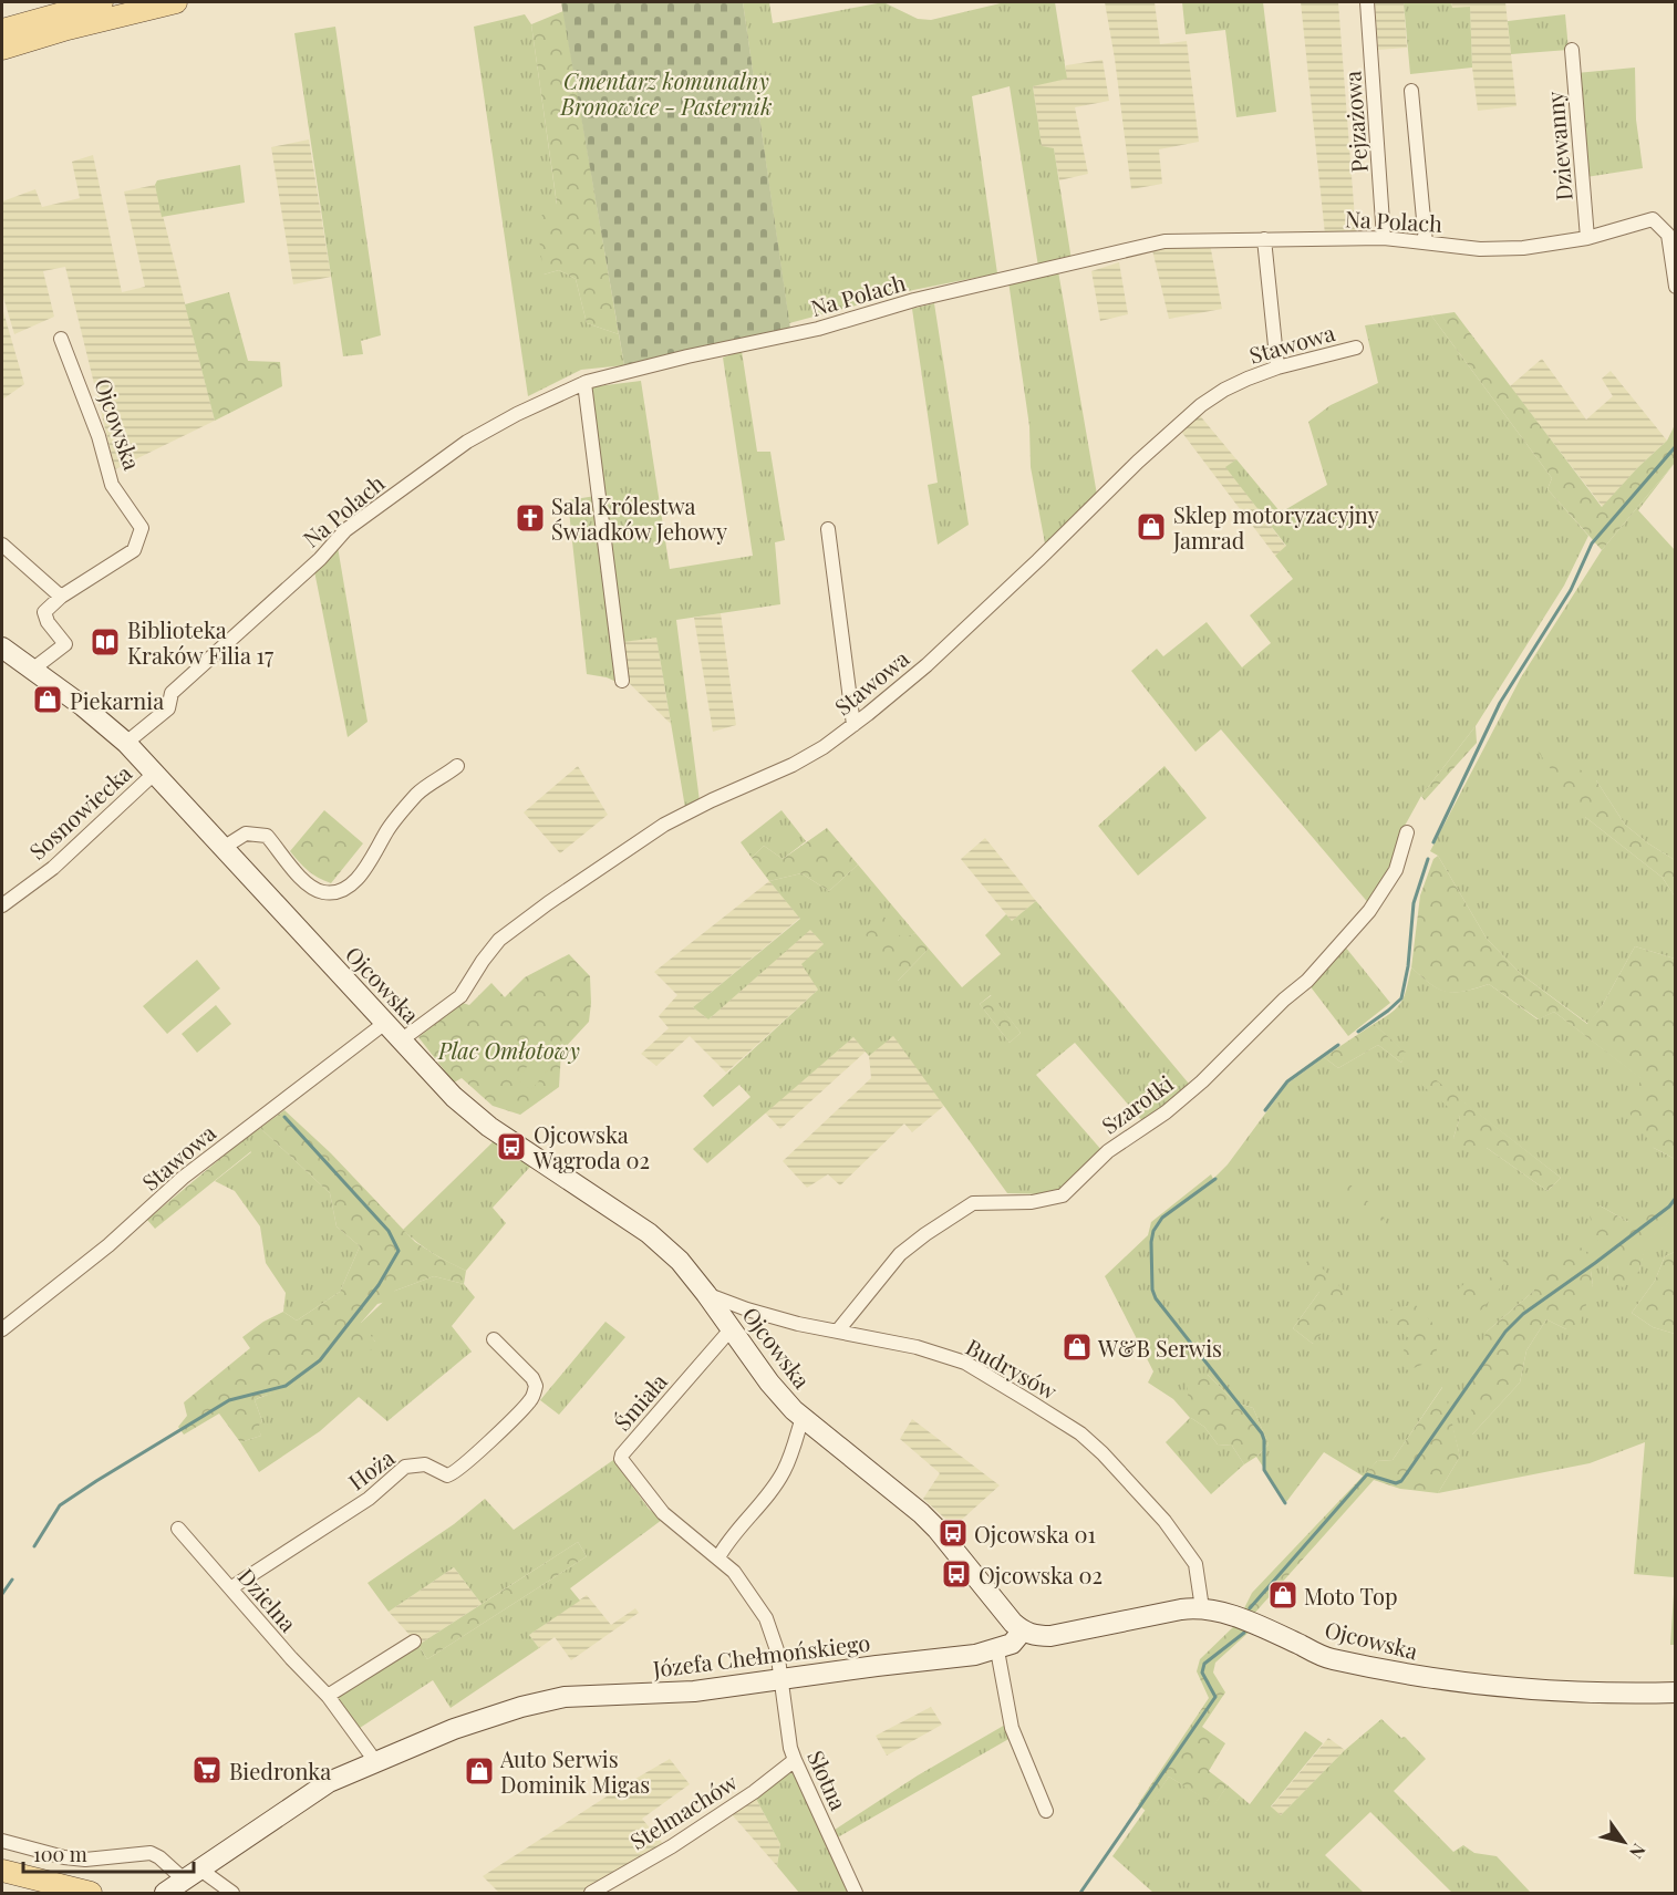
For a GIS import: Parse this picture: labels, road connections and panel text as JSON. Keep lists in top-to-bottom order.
{
  "streets": {
    "street": [
      "Pejzażowa",
      "Dziewanny",
      "Na Polach",
      "Stawowa",
      "Ojcowska",
      "Sosnowiecka",
      "Szarotki",
      "Budrysów",
      "Śmiała",
      "Hoża",
      "Dzielna",
      "Józefa Chełmońskiego",
      "Słotna",
      "Stelmachów"
    ]
  },
  "crossings": [
    ["Pejzażowa", "Na Polach"],
    ["Dziewanny", "Na Polach"],
    ["Na Polach", "Ojcowska"],
    ["Stawowa", "Ojcowska"],
    ["Ojcowska", "Sosnowiecka"],
    ["Ojcowska", "Budrysów"],
    ["Ojcowska", "Śmiała"],
    ["Ojcowska", "Józefa Chełmońskiego"],
    ["Szarotki", "Budrysów"],
    ["Śmiała", "Józefa Chełmońskiego"],
    ["Śmiała", "Słotna"],
    ["Hoża", "Dzielna"],
    ["Dzielna", "Józefa Chełmońskiego"],
    ["Józefa Chełmońskiego", "Słotna"],
    ["Słotna", "Stelmachów"]
  ],
  "parks": ["Cmentarz komunalny Bronowice - Pasternik", "Plac Omłotowy"],
  "places": {
    "church": ["Sala Królestwa Świadków Jehowy"],
    "shop": [
      "Sklep motoryzacyjny Jamrad",
      "Piekarnia",
      "W&B Serwis",
      "Moto Top",
      "Auto Serwis Dominik Migas"
    ],
    "library": ["Biblioteka Kraków Filia 17"],
    "bus stop": ["Ojcowska Wągroda 02", "Ojcowska 01", "Ojcowska 02"],
    "supermarket": ["Biedronka"]
  },
  "scale_bar": "100 m",
  "north": "bottom right"
}
